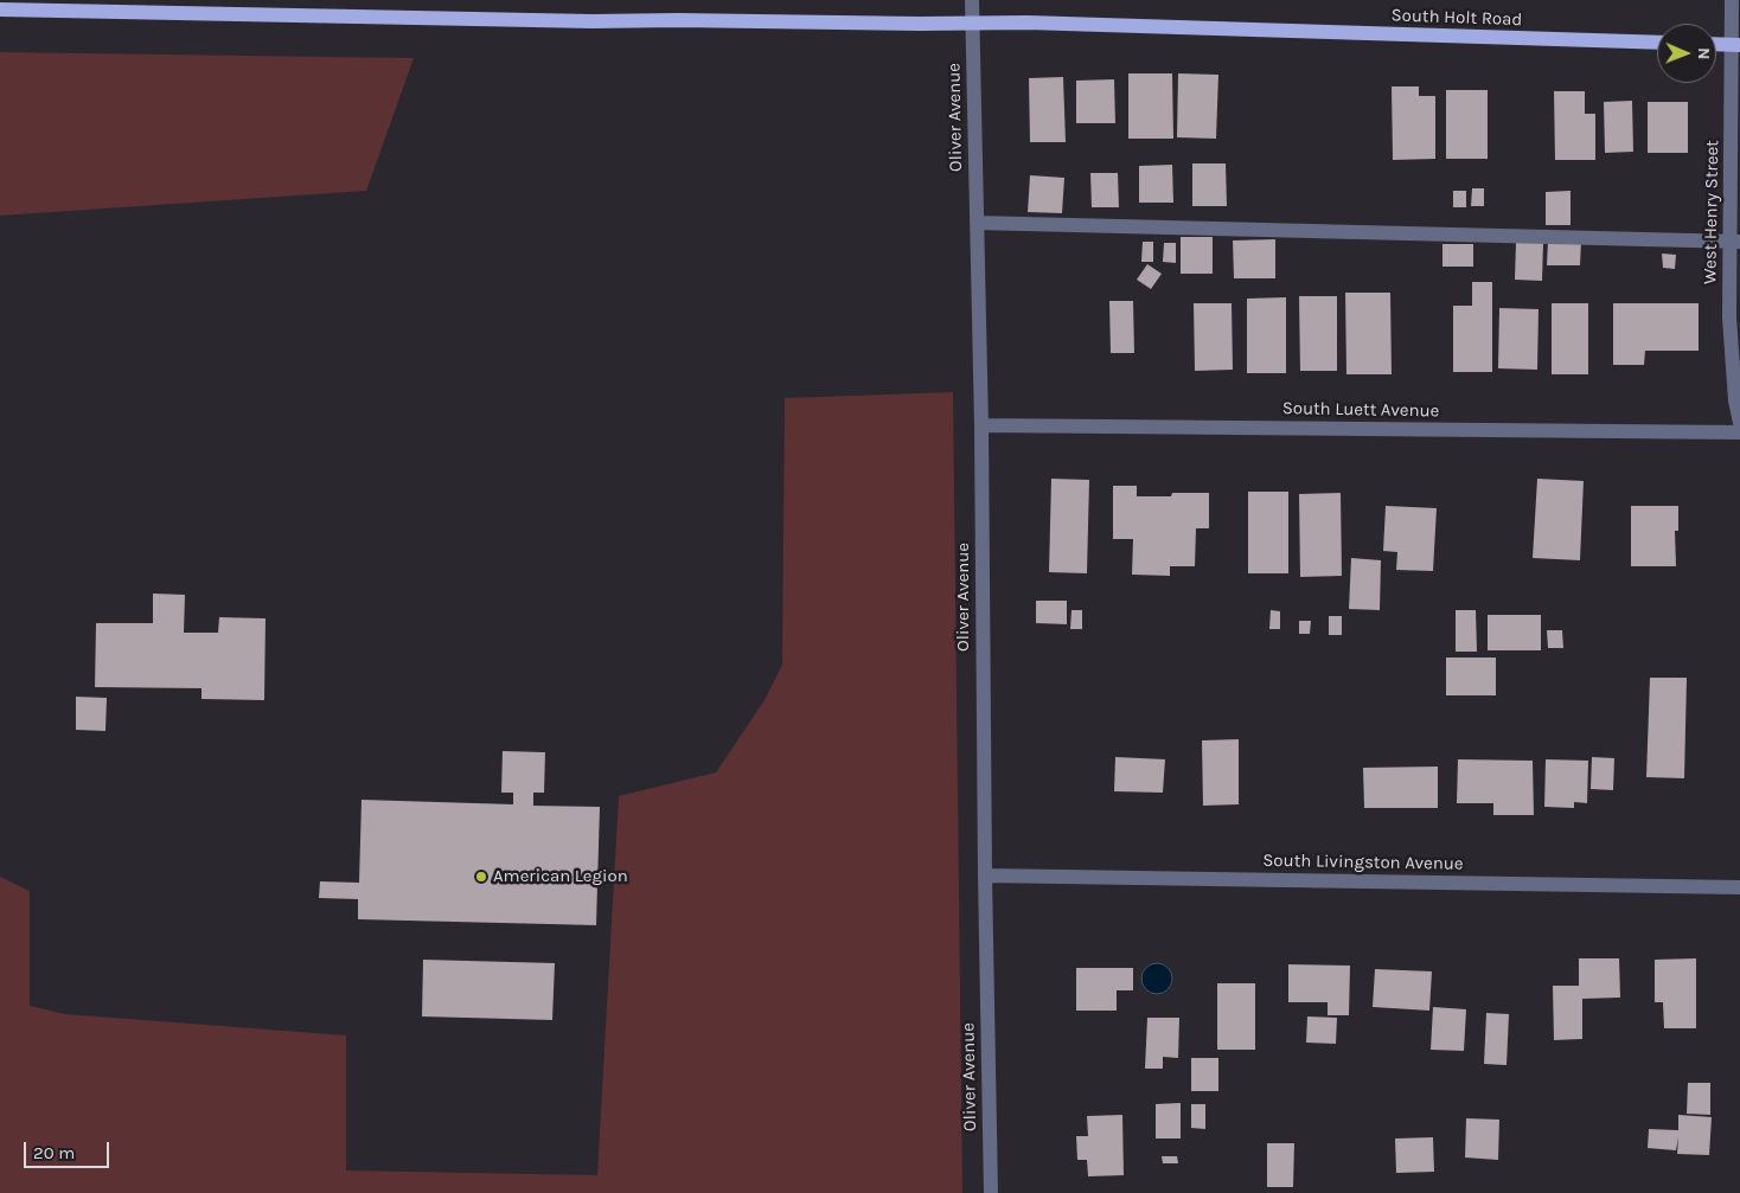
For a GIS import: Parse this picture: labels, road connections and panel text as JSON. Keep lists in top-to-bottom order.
{
  "streets": {
    "main road": ["South Holt Road"],
    "street": [
      "Oliver Avenue",
      "West Henry Street",
      "South Luett Avenue",
      "South Livingston Avenue"
    ]
  },
  "crossings": [
    ["South Holt Road", "Oliver Avenue"],
    ["Oliver Avenue", "South Luett Avenue"],
    ["Oliver Avenue", "South Livingston Avenue"]
  ],
  "places": ["American Legion"],
  "scale_bar": "20 m",
  "north": "right"
}
